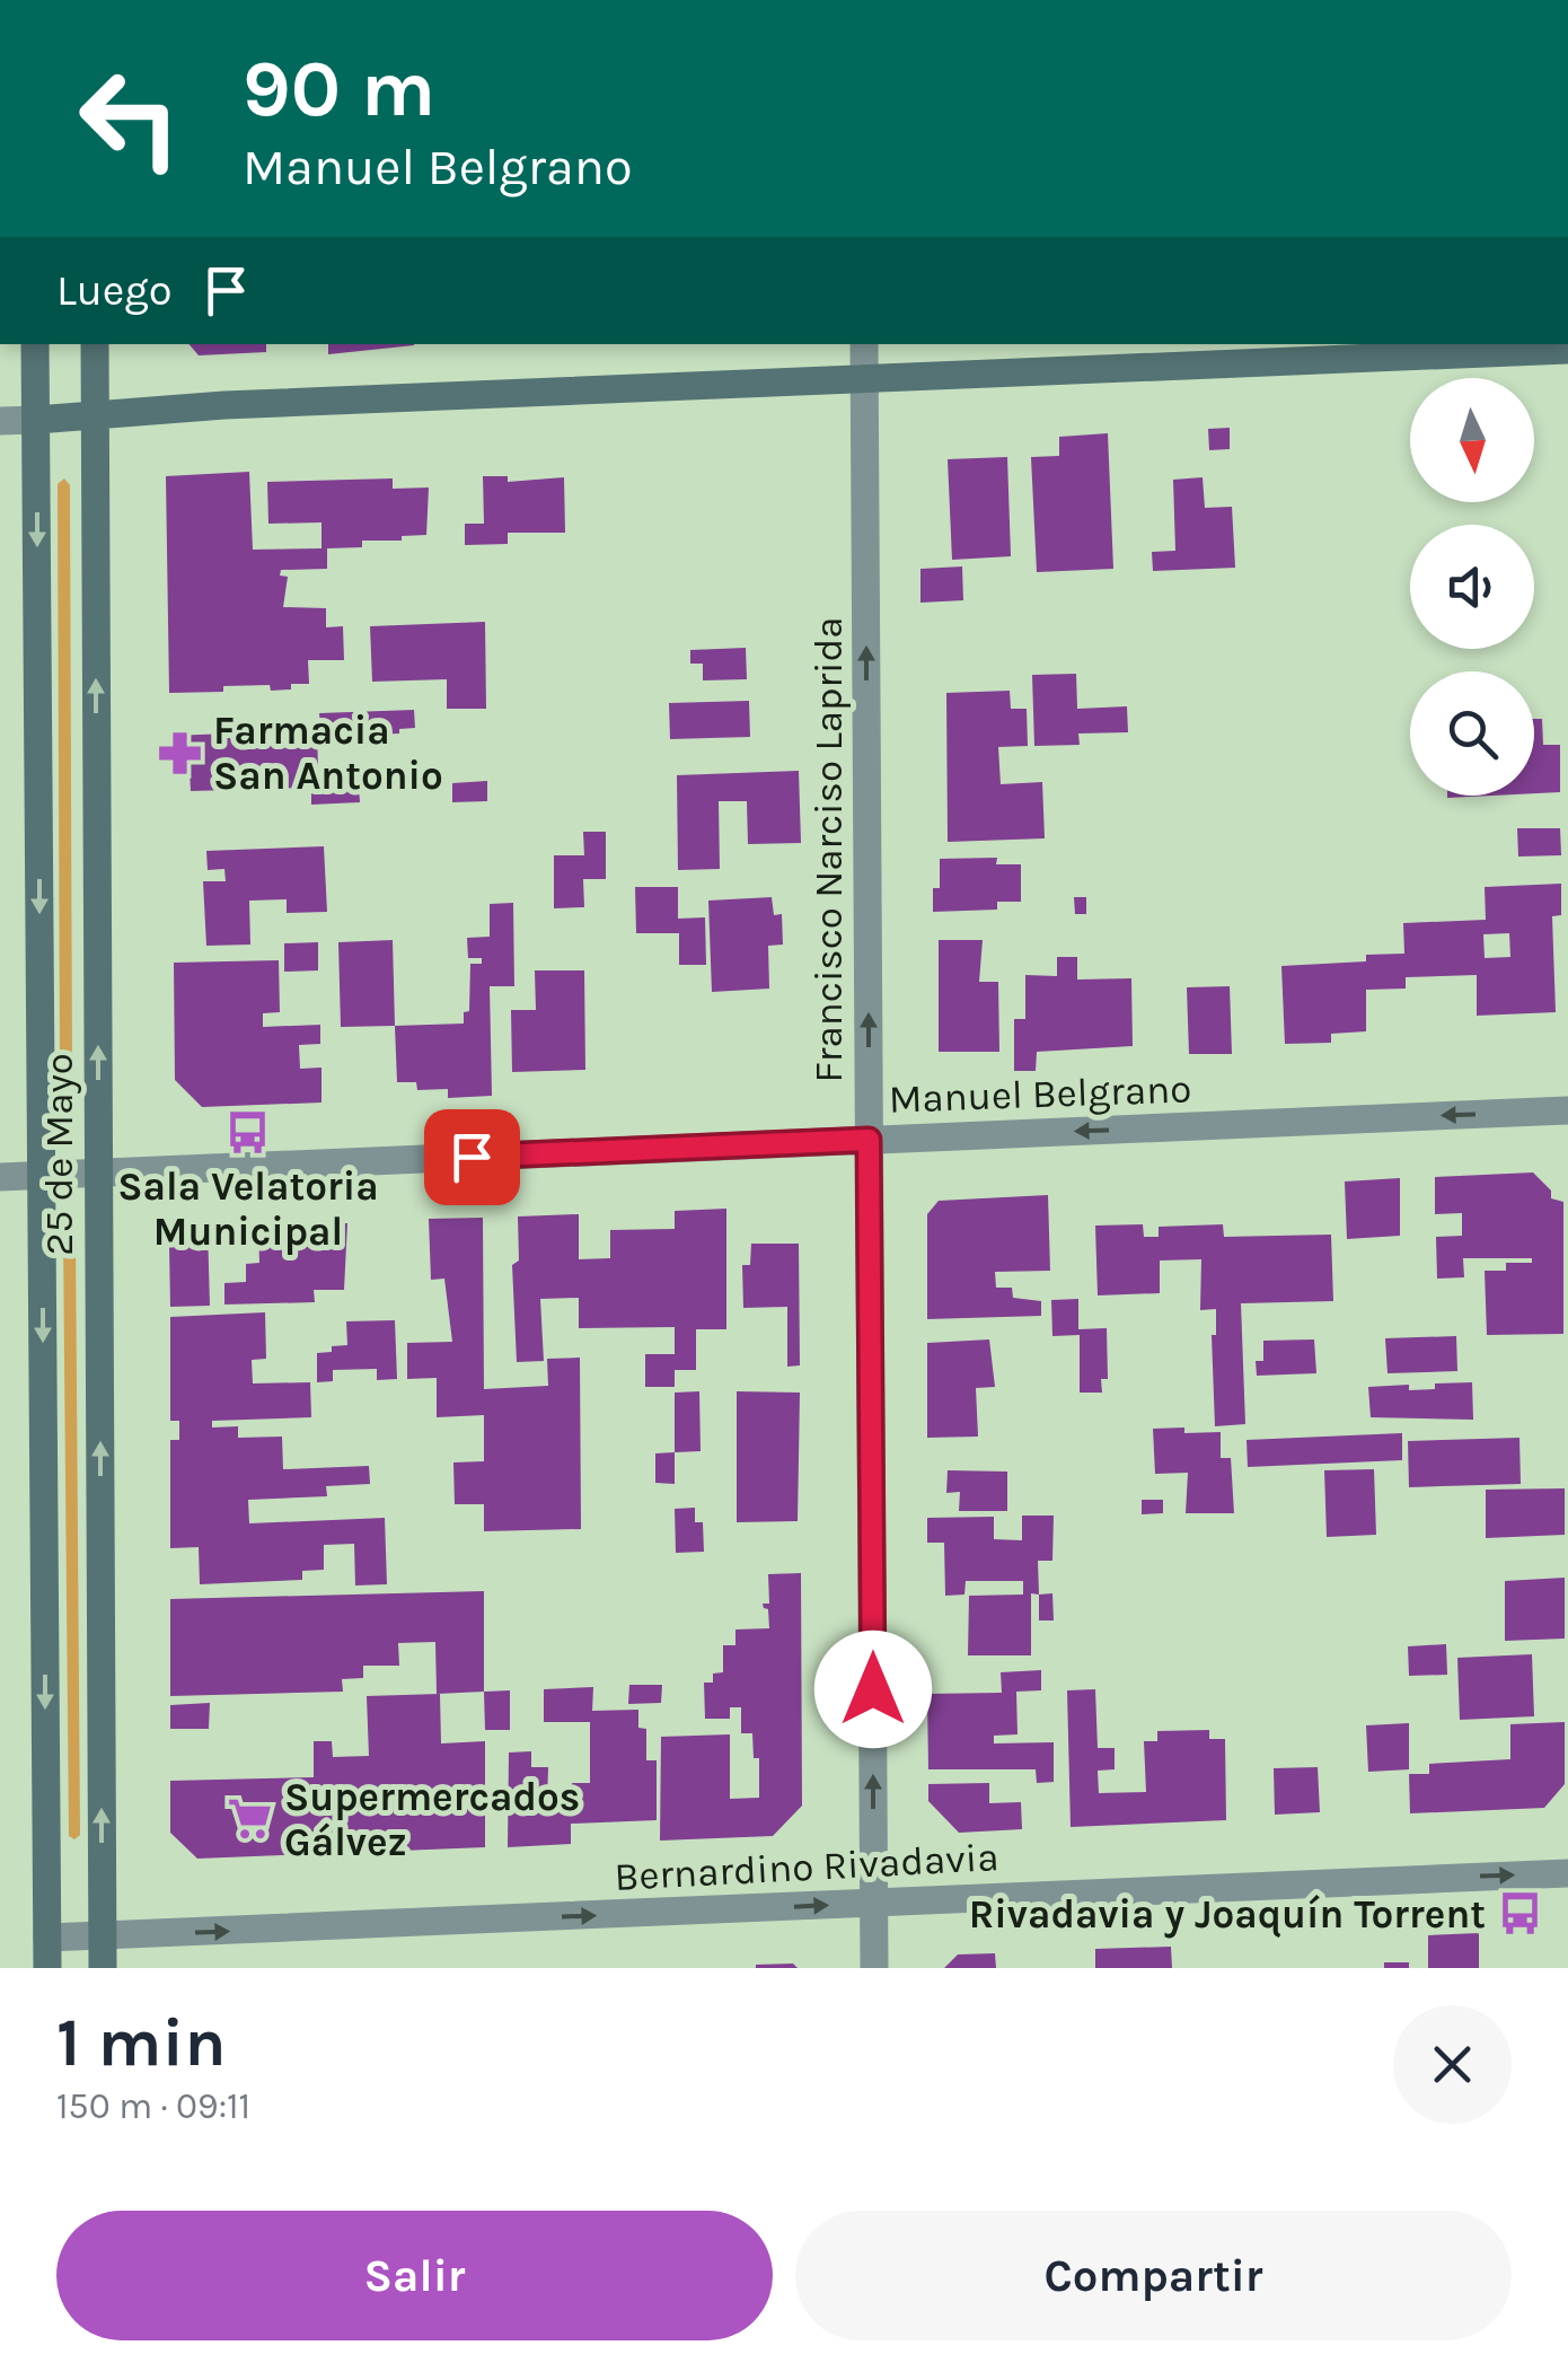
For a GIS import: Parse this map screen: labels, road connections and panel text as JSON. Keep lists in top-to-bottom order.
{
  "streets": {
    "main road": ["25 de Mayo"],
    "street": ["Francisco Narciso Laprida", "Manuel Belgrano", "Bernardino Rivadavia"]
  },
  "crossings": [
    ["Francisco Narciso Laprida", "Manuel Belgrano"],
    ["Francisco Narciso Laprida", "Bernardino Rivadavia"],
    ["Manuel Belgrano", "25 de Mayo"],
    ["25 de Mayo", "Bernardino Rivadavia"]
  ],
  "one_way": ["Francisco Narciso Laprida", "Manuel Belgrano", "Bernardino Rivadavia"],
  "places": {
    "pharmacy": ["Farmacia San Antonio"],
    "bus stop": ["Sala Velatoria Municipal", "Rivadavia y Joaquín Torrent"],
    "supermarket": ["Supermercados Gálvez"]
  },
  "north": "bottom",
  "page": {
    "turn": ["90 m", "Manuel Belgrano"],
    "then": "Luego",
    "heading": ["1 min", "150 m · 09:11"],
    "buttons": ["Salir", "Compartir"]
  }
}
